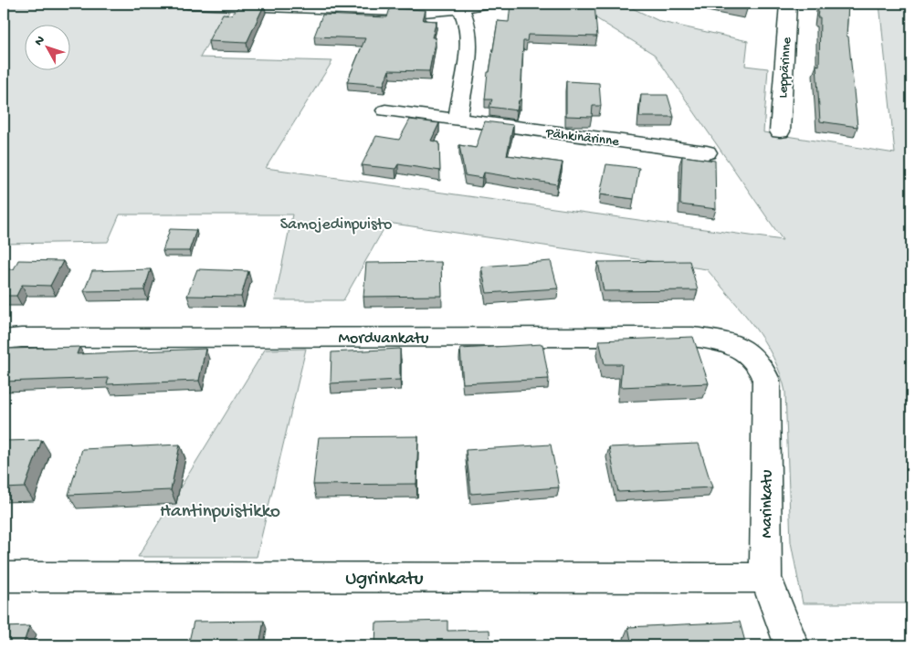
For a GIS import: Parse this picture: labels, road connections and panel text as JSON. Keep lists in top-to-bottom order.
{
  "streets": {
    "street": [
      "Leppärinne",
      "Pähkinärinne",
      "Mordvankatu",
      "Marinkatu",
      "Ugrinkatu"
    ]
  },
  "crossings": [
    ["Mordvankatu", "Marinkatu"],
    ["Marinkatu", "Ugrinkatu"]
  ],
  "parks": ["Samojedinpuisto", "Hantinpuistikko"],
  "north": "top left"
}
